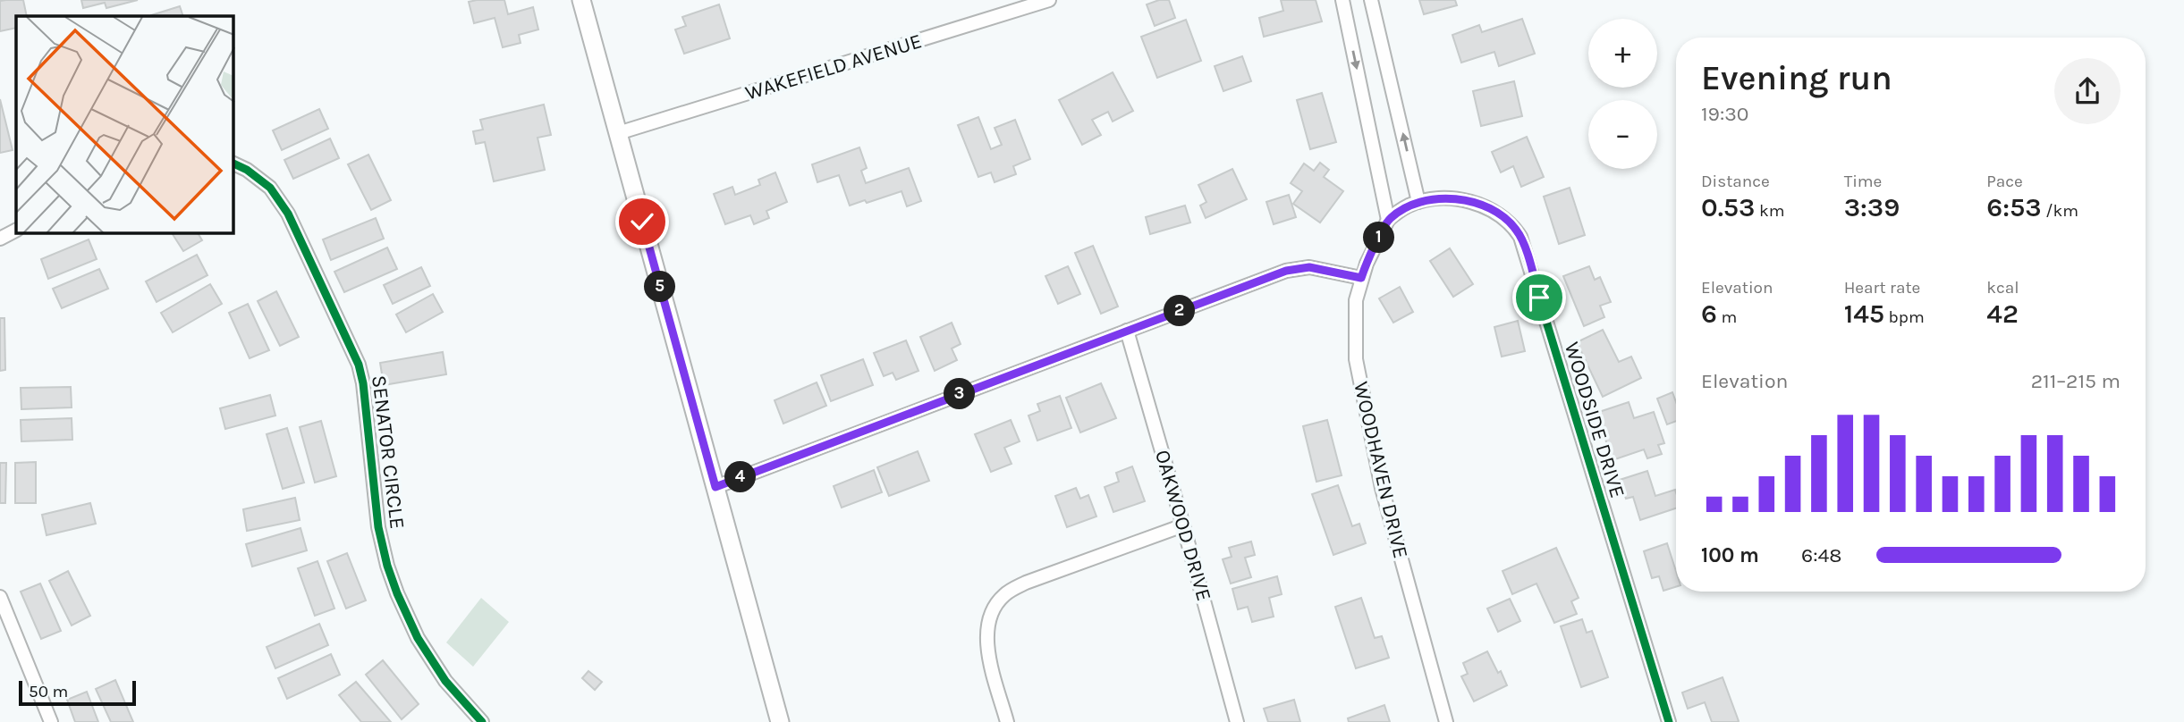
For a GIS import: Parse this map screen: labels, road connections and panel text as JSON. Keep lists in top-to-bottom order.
{
  "streets": {
    "street": [
      "WAKEFIELD AVENUE",
      "WOODSIDE DRIVE",
      "SENATOR CIRCLE",
      "WOODHAVEN DRIVE",
      "OAKWOOD DRIVE"
    ]
  },
  "crossings": [
    ["WOODSIDE DRIVE", "WOODHAVEN DRIVE"]
  ],
  "scale_bar": "50 m",
  "page": {
    "map_buttons": ["+", "−"],
    "heading": ["Evening run", "19:30"],
    "stats": [
      ["Distance", "0.53 km"],
      ["Time", "3:39"],
      ["Pace", "6:53 /km"],
      ["Elevation", "6 m"],
      ["Heart rate", "145 bpm"],
      ["kcal", "42"]
    ],
    "pins": [
      "1",
      "5",
      "2",
      "3",
      "4"
    ],
    "chart": ["Elevation", "211–215 m"],
    "list": [
      {
        "name": "100 m",
        "note": "6:48"
      }
    ],
    "scale": "50 m"
  }
}
